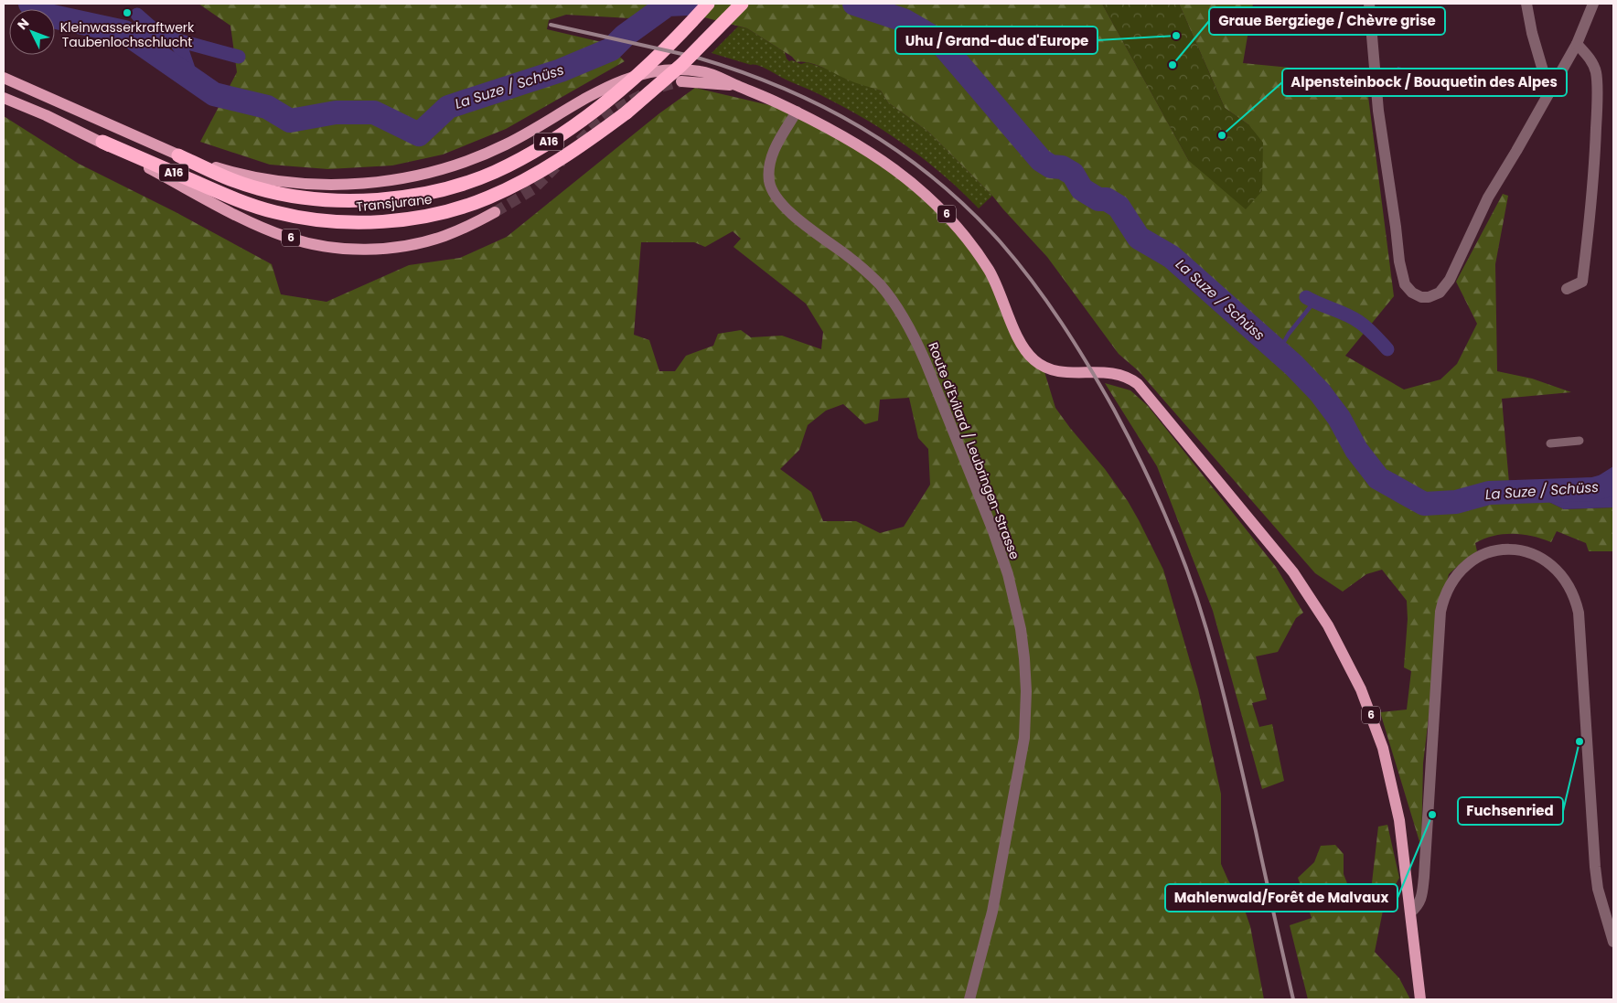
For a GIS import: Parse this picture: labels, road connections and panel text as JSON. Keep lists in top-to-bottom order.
{
  "streets": {
    "highway": ["A16", "Transjurane"],
    "main road": ["6"],
    "street": ["Route d'Evilard / Leubringen-Strasse"]
  },
  "crossings": [
    ["Transjurane", "6"],
    ["6", "Route d'Evilard / Leubringen-Strasse"]
  ],
  "water": ["La Suze / Schüss"],
  "places": [
    "Kleinwasserkraftwerk Taubenlochschlucht",
    "Uhu / Grand-duc d'Europe",
    "Graue Bergziege / Chèvre grise",
    "Alpensteinbock / Bouquetin des Alpes",
    "Fuchsenried",
    "Mahlenwald/Forêt de Malvaux"
  ],
  "north": "top left"
}
